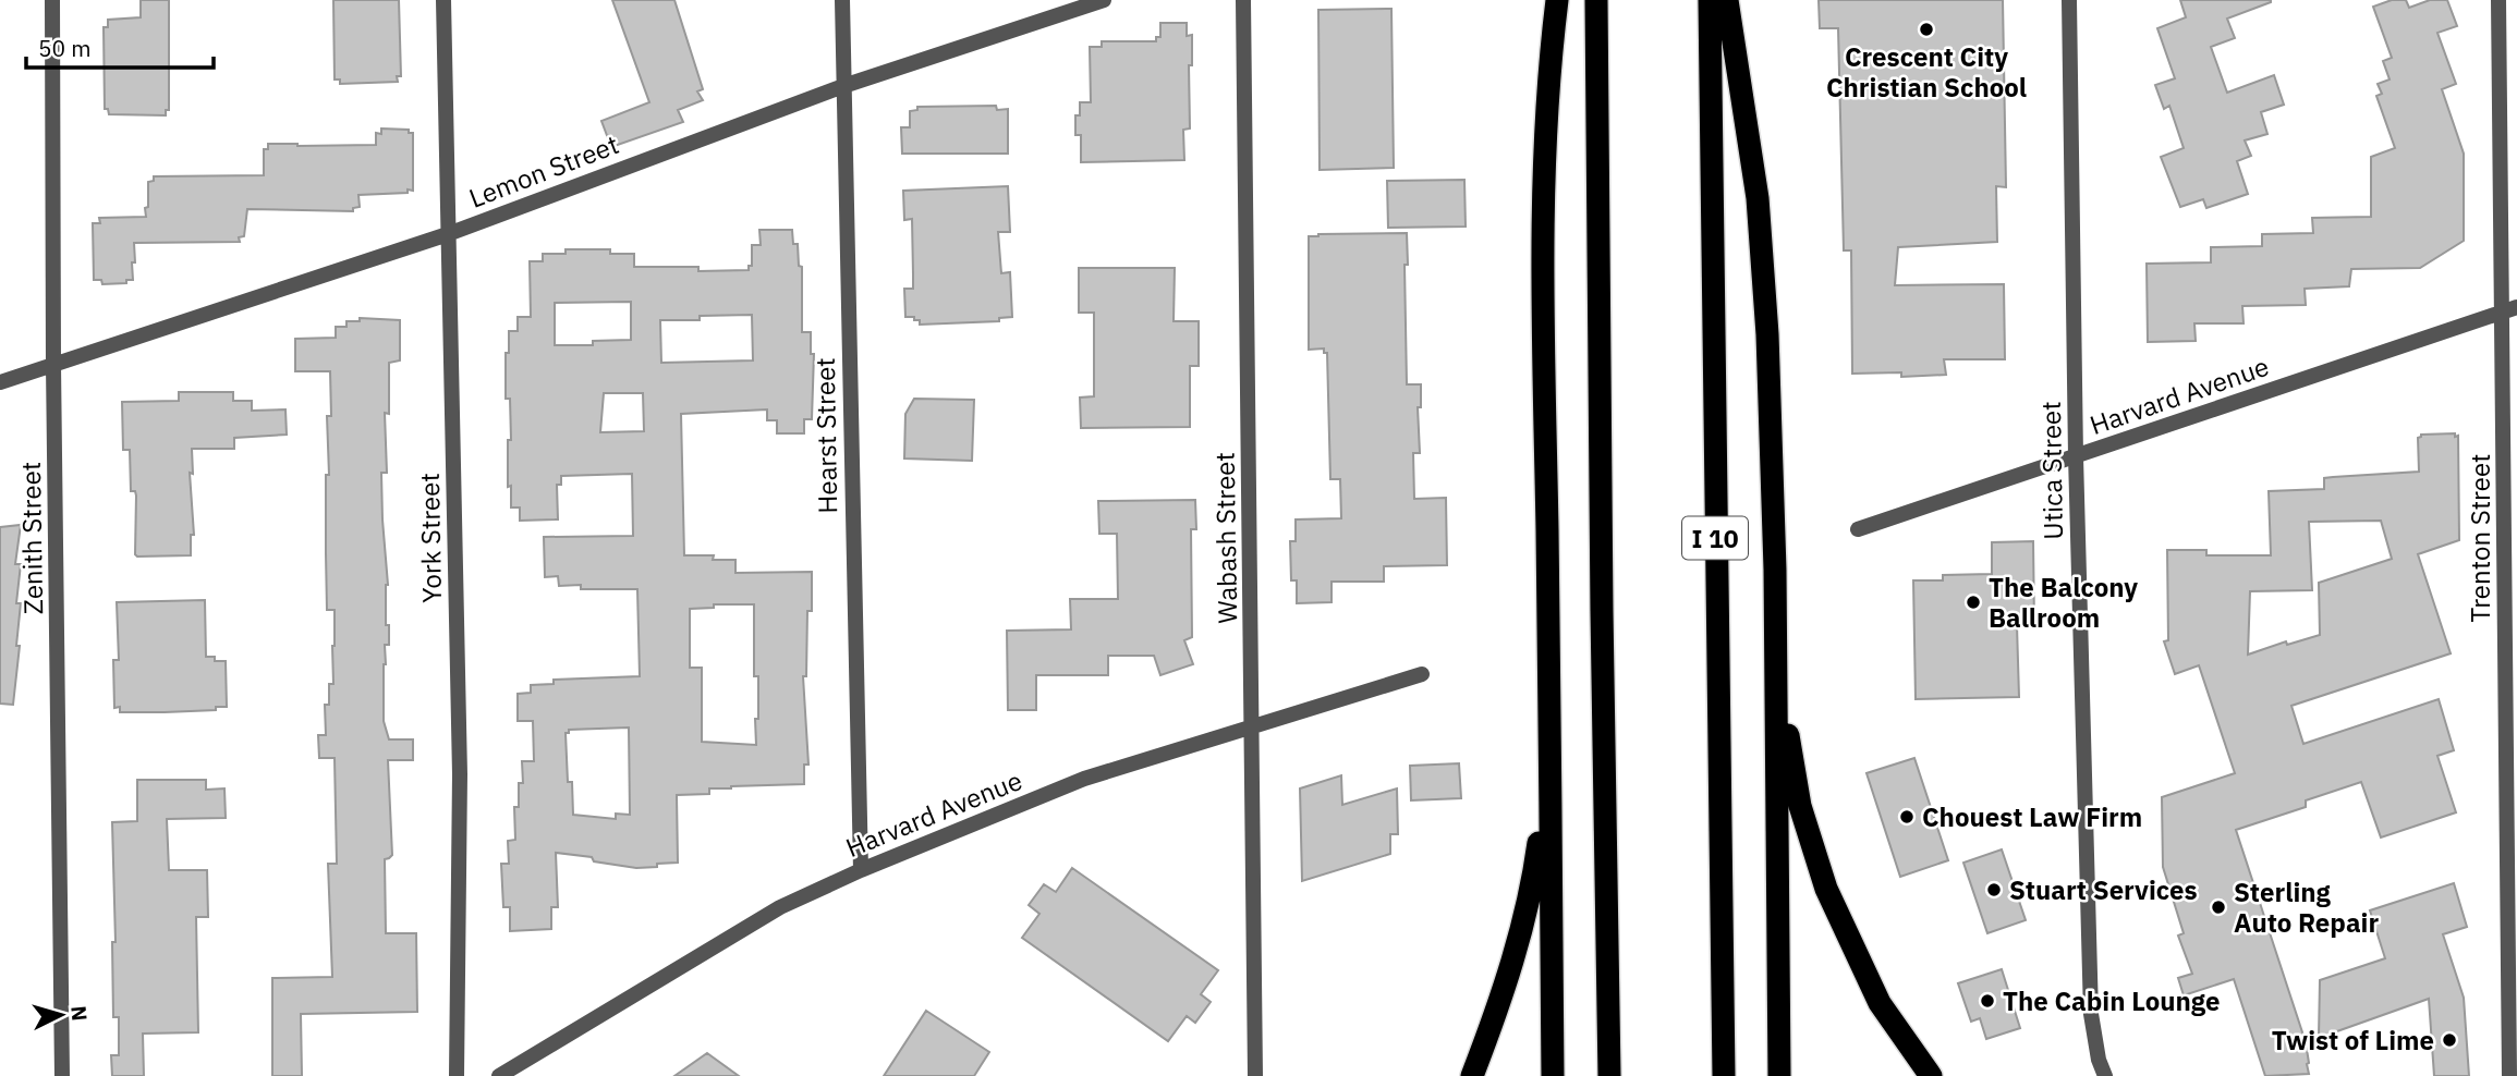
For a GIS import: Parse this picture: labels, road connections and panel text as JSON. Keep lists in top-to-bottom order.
{
  "streets": {
    "highway": ["I 10"],
    "street": [
      "Lemon Street",
      "Harvard Avenue",
      "Hearst Street",
      "Utica Street",
      "Zenith Street",
      "York Street",
      "Wabash Street",
      "Trenton Street"
    ]
  },
  "crossings": [
    ["Lemon Street", "Hearst Street"],
    ["Lemon Street", "Zenith Street"],
    ["Lemon Street", "York Street"],
    ["Harvard Avenue", "Hearst Street"],
    ["Harvard Avenue", "Utica Street"],
    ["Harvard Avenue", "Wabash Street"],
    ["Harvard Avenue", "Trenton Street"]
  ],
  "places": [
    "Crescent City Christian School",
    "The Balcony Ballroom",
    "Chouest Law Firm",
    "Stuart Services",
    "Sterling Auto Repair",
    "The Cabin Lounge",
    "Twist of Lime"
  ],
  "scale_bar": "50 m",
  "north": "right"
}
